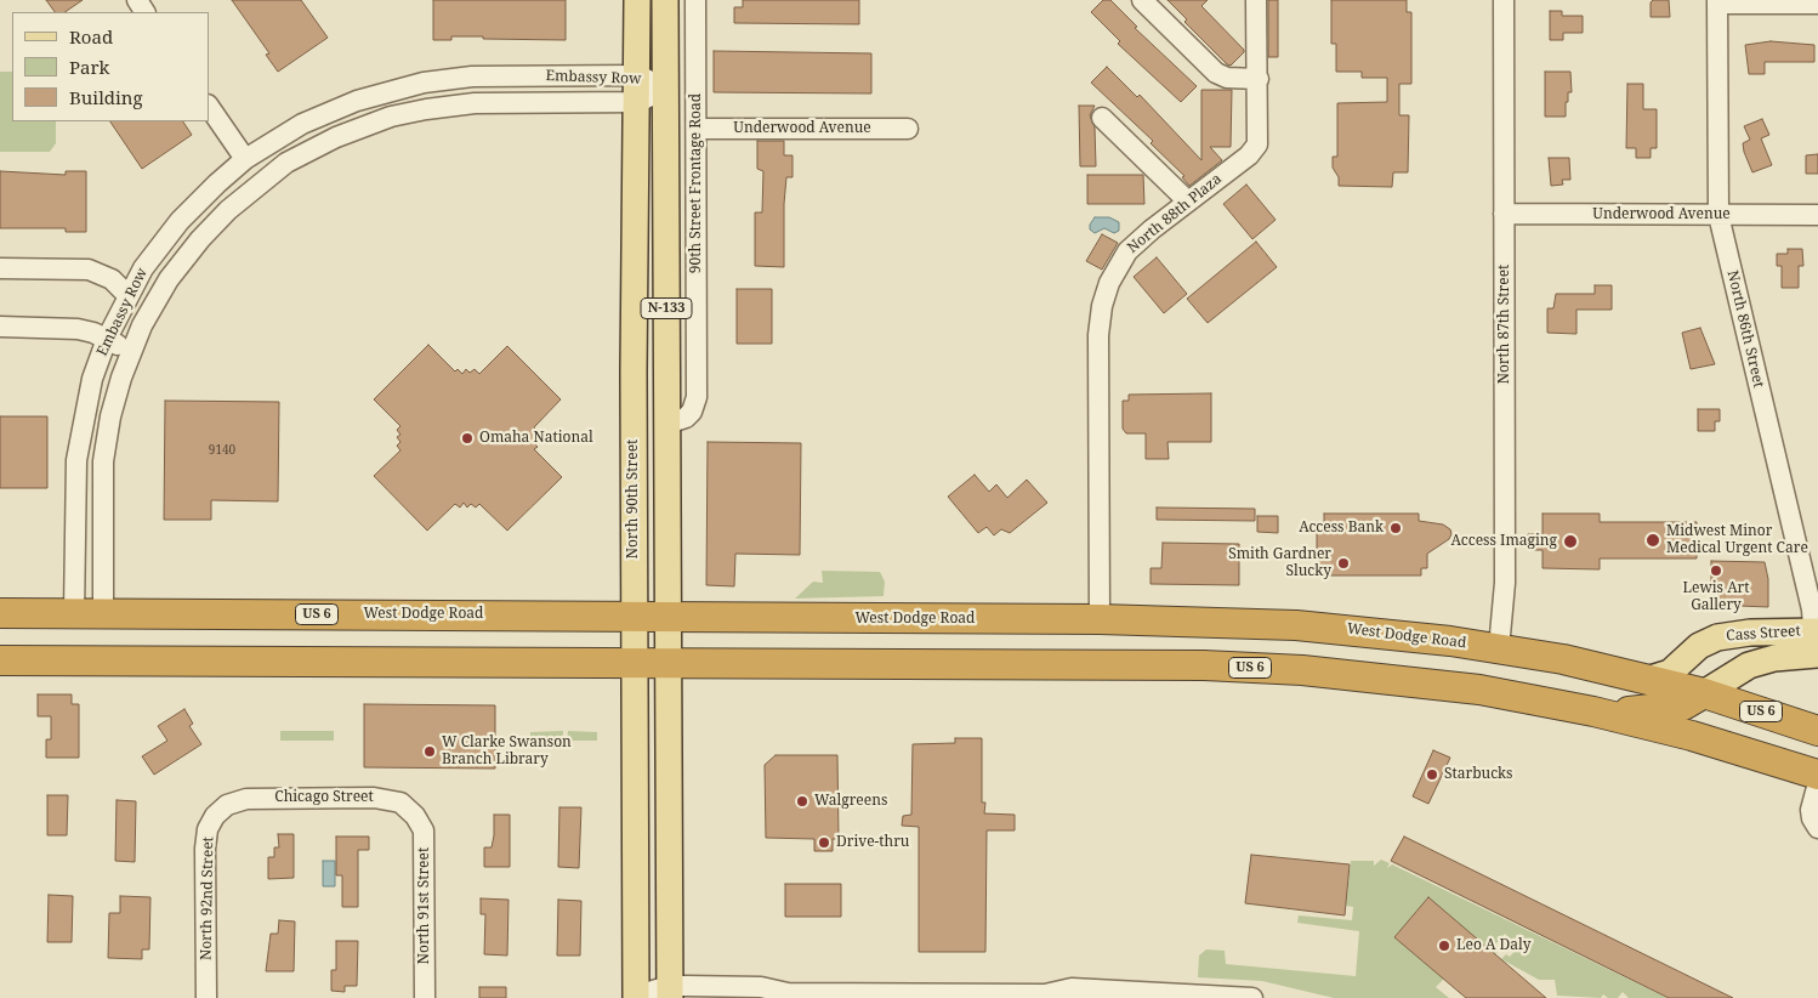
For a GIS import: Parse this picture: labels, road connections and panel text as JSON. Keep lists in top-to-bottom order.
{
  "streets": {
    "highway": ["US 6", "West Dodge Road"],
    "main road": ["N-133", "North 90th Street", "Cass Street"],
    "street": [
      "Embassy Row",
      "Underwood Avenue",
      "90th Street Frontage Road",
      "North 88th Plaza",
      "North 87th Street",
      "North 86th Street",
      "Chicago Street",
      "North 92nd Street",
      "North 91st Street"
    ]
  },
  "crossings": [
    ["Embassy Row", "N-133"],
    ["Embassy Row", "North 90th Street"],
    ["Embassy Row", "West Dodge Road"],
    ["Underwood Avenue", "90th Street Frontage Road"],
    ["Underwood Avenue", "North 87th Street"],
    ["Underwood Avenue", "North 86th Street"],
    ["90th Street Frontage Road", "N-133"],
    ["North 88th Plaza", "West Dodge Road"],
    ["N-133", "US 6"],
    ["N-133", "West Dodge Road"],
    ["North 87th Street", "West Dodge Road"],
    ["North 86th Street", "Cass Street"],
    ["North 90th Street", "US 6"],
    ["North 90th Street", "West Dodge Road"],
    ["West Dodge Road", "Cass Street"],
    ["Chicago Street", "North 92nd Street"],
    ["Chicago Street", "North 91st Street"]
  ],
  "places": [
    "Omaha National",
    "Access Bank",
    "Midwest Minor Medical Urgent Care",
    "Access Imaging",
    "Smith Gardner Slucky",
    "Lewis Art Gallery",
    "W Clarke Swanson Branch Library",
    "Starbucks",
    "Walgreens",
    "Drive-thru",
    "Leo A Daly"
  ],
  "house_numbers": ["9140"],
  "legend": ["Road", "Park", "Building"]
}
